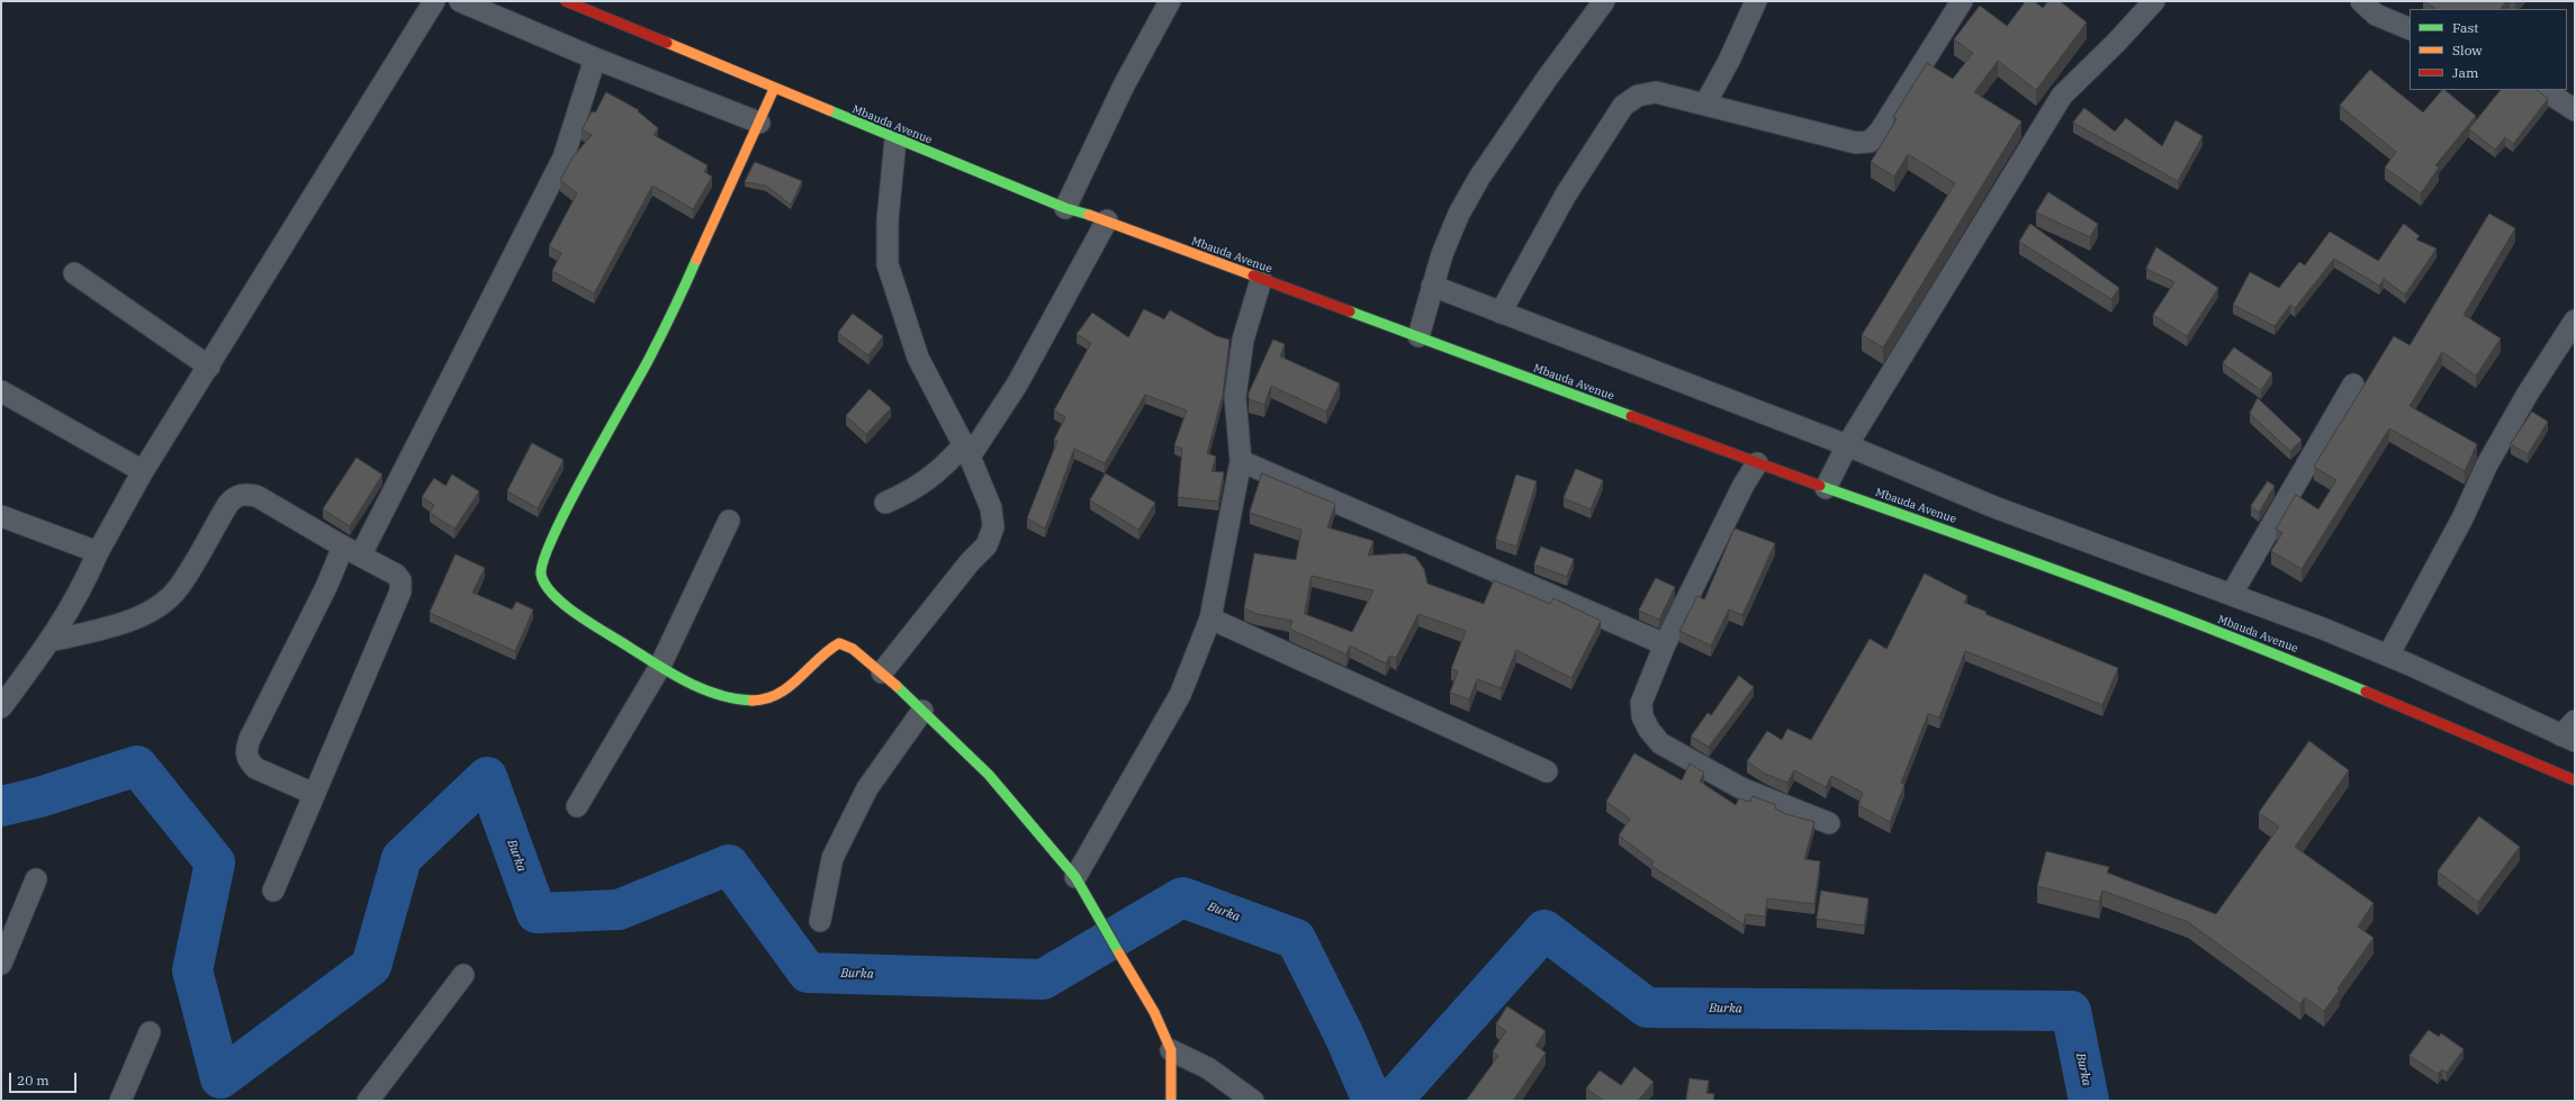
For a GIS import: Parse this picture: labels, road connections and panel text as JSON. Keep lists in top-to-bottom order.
{
  "streets": {
    "street": ["Mbauda Avenue"]
  },
  "water": ["Burka"],
  "legend": ["Fast", "Slow", "Jam"],
  "scale_bar": "20 m"
}
